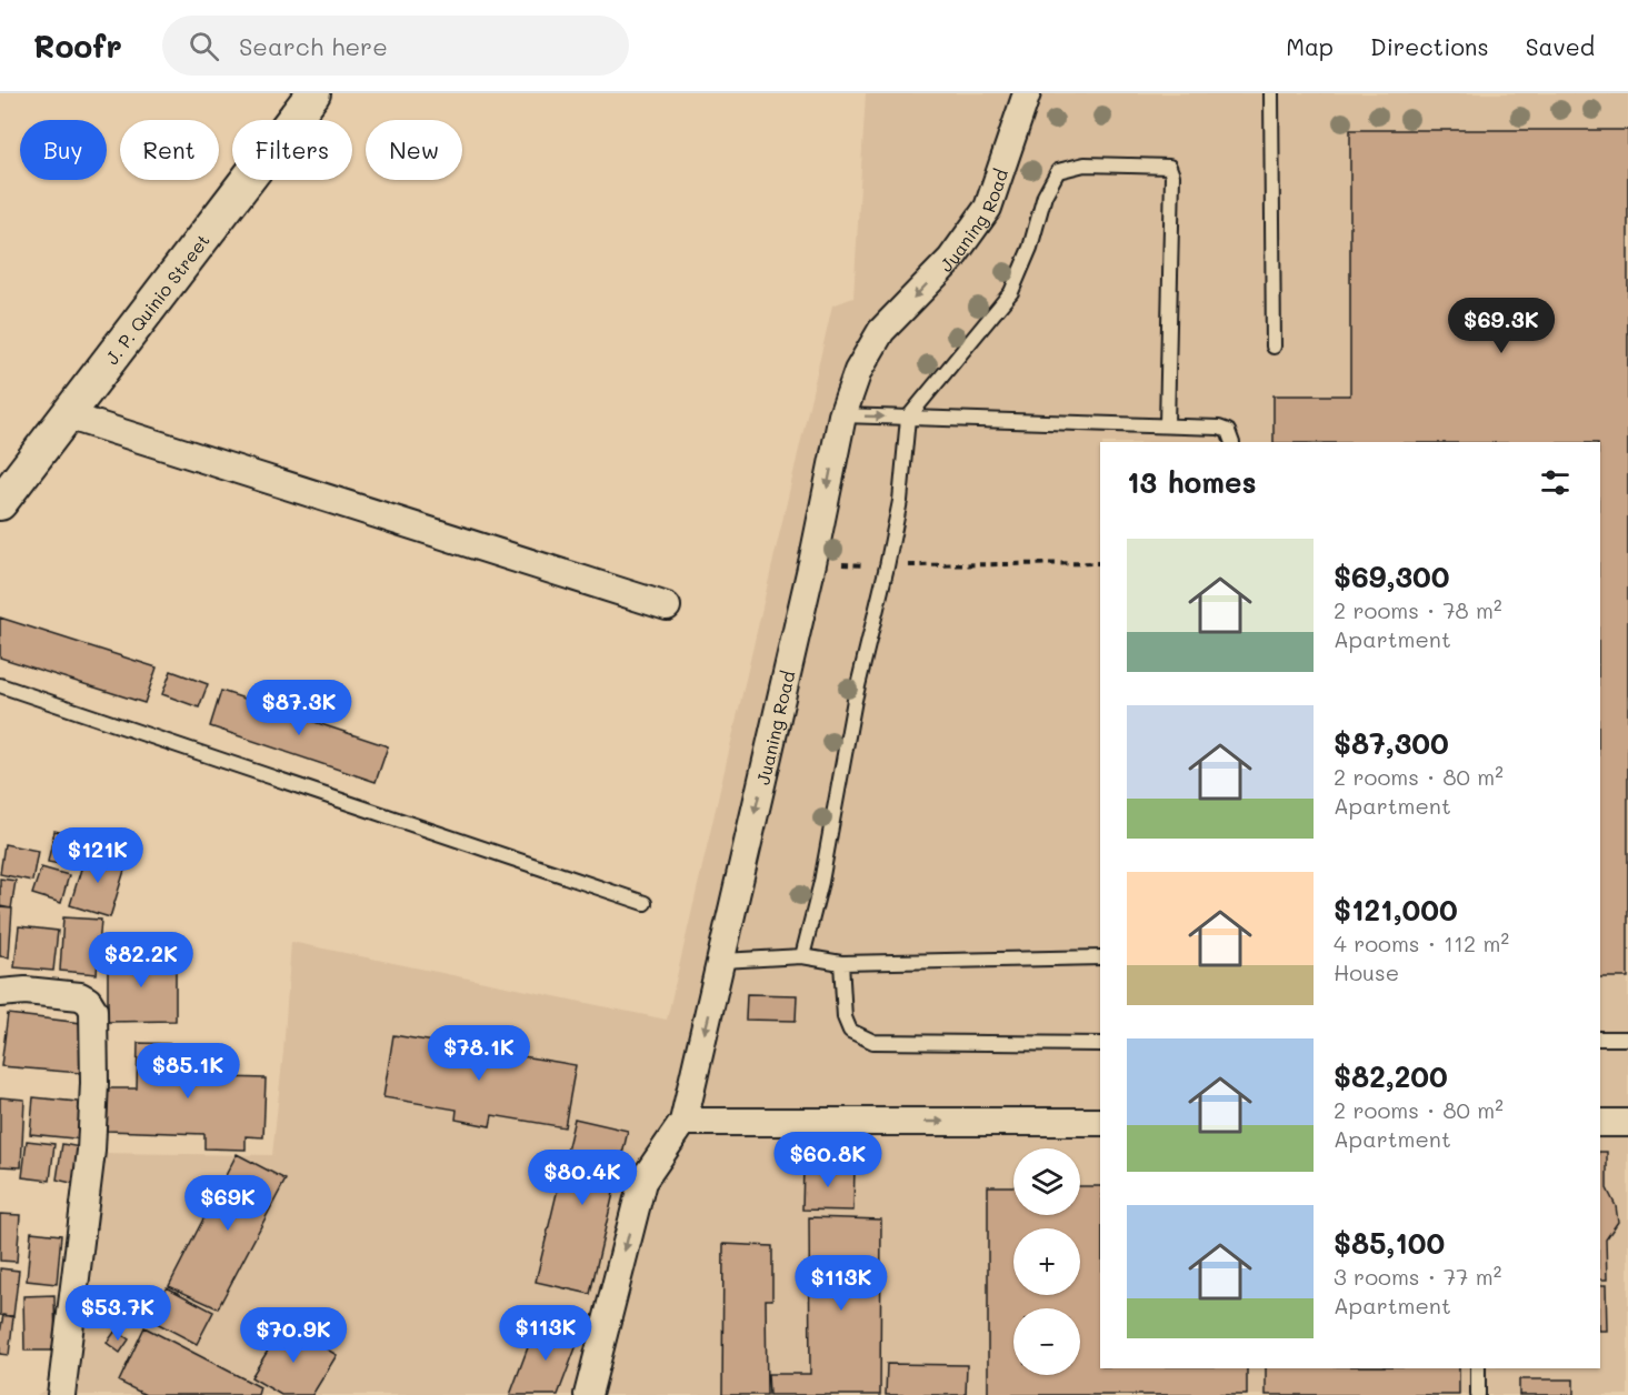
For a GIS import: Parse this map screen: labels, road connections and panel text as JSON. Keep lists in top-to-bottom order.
{
  "streets": {
    "street": ["Juaning Road", "J. P. Quinio Street"]
  },
  "one_way": ["Juaning Road"],
  "page": {
    "header": "Roofr",
    "search": "Search here",
    "nav": ["Map", "Directions", "Saved"],
    "chip": [
      "Buy",
      "Rent",
      "Filters",
      "New"
    ],
    "price": [
      "$69.3K",
      "$87.3K",
      "$121K",
      "$82.2K",
      "$78.1K",
      "$85.1K",
      "$60.8K",
      "$80.4K",
      "$69K",
      "$113K",
      "$53.7K",
      "$113K",
      "$70.9K"
    ],
    "heading": "13 homes",
    "list": [
      {
        "name": "$69,300",
        "note": "2 rooms · 78 m² · Apartment"
      },
      {
        "name": "$87,300",
        "note": "2 rooms · 80 m² · Apartment"
      },
      {
        "name": "$121,000",
        "note": "4 rooms · 112 m² · House"
      },
      {
        "name": "$82,200",
        "note": "2 rooms · 80 m² · Apartment"
      },
      {
        "name": "$85,100",
        "note": "3 rooms · 77 m² · Apartment"
      }
    ],
    "map_buttons": ["+", "−"]
  }
}
